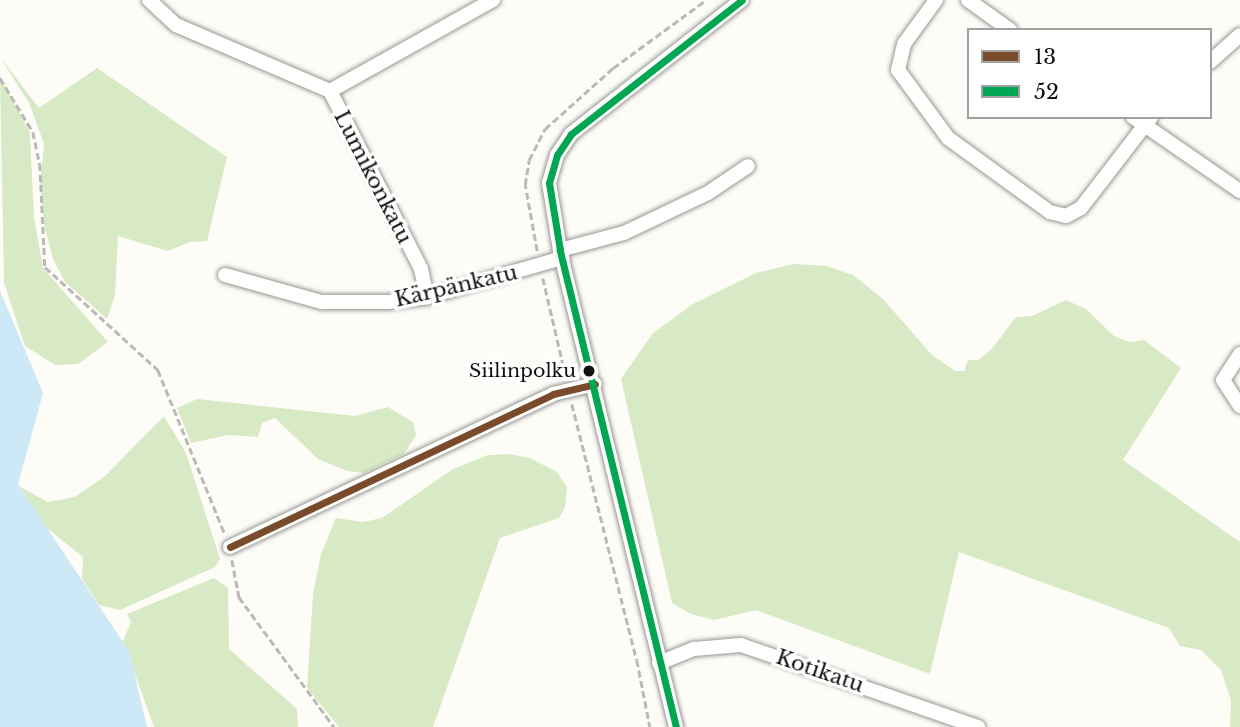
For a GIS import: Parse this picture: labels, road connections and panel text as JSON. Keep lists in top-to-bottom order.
{
  "streets": {
    "street": ["Lumikonkatu", "Kärpänkatu", "Kotikatu"]
  },
  "crossings": [
    ["Lumikonkatu", "Kärpänkatu"]
  ],
  "places": ["Siilinpolku"],
  "lines": ["transit line 52", "transit line 13"],
  "legend": ["13", "52"]
}
